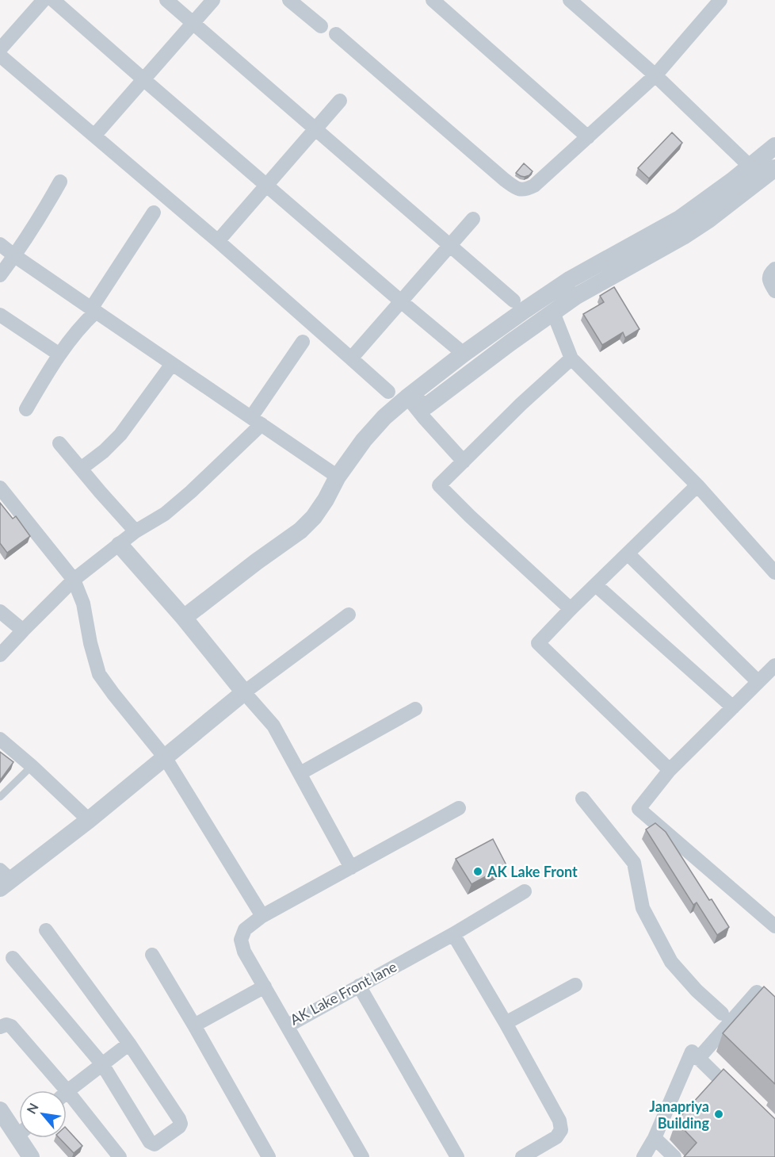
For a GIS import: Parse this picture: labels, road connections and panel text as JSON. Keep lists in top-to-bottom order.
{
  "streets": {
    "street": ["AK Lake Front lane"]
  },
  "places": ["AK Lake Front", "Janapriya Building"],
  "north": "top left"
}
